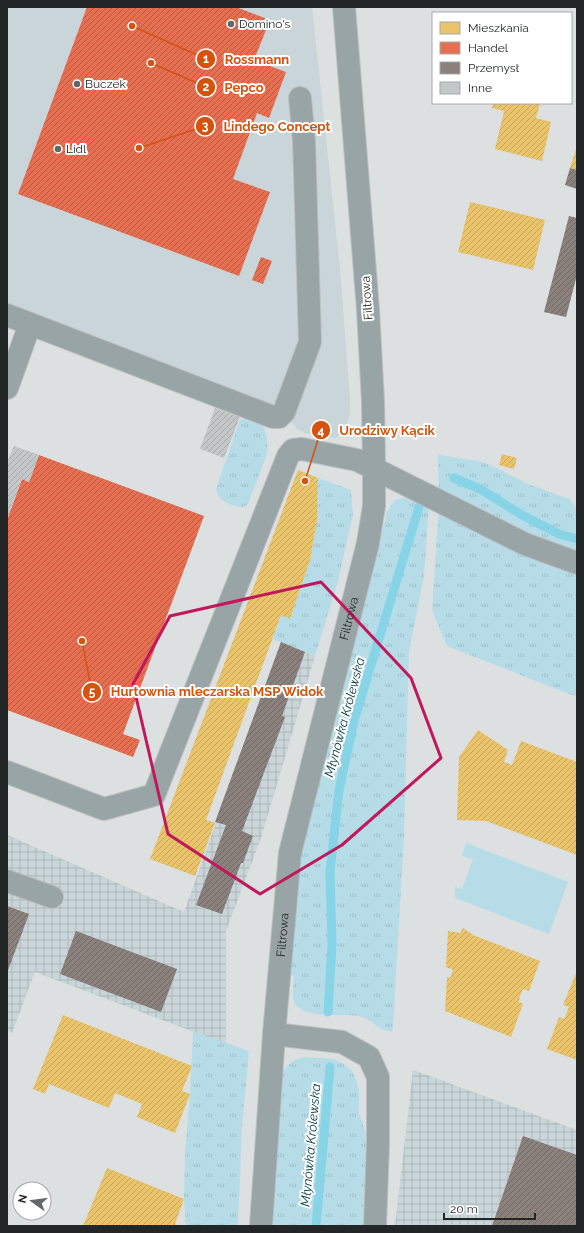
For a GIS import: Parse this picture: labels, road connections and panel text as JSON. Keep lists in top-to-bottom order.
{
  "streets": {
    "street": ["Filtrowa"]
  },
  "water": ["Młynówka Królewska"],
  "places": [
    "Domino's",
    "Rossmann",
    "Pepco",
    "Buczek",
    "Lindego Concept",
    "Lidl",
    "Urodziwy Kącik",
    "Hurtownia mleczarska MSP Widok"
  ],
  "legend": [
    "Mieszkania",
    "Handel",
    "Przemysł",
    "Inne"
  ],
  "scale_bar": "20 m",
  "north": "left"
}
